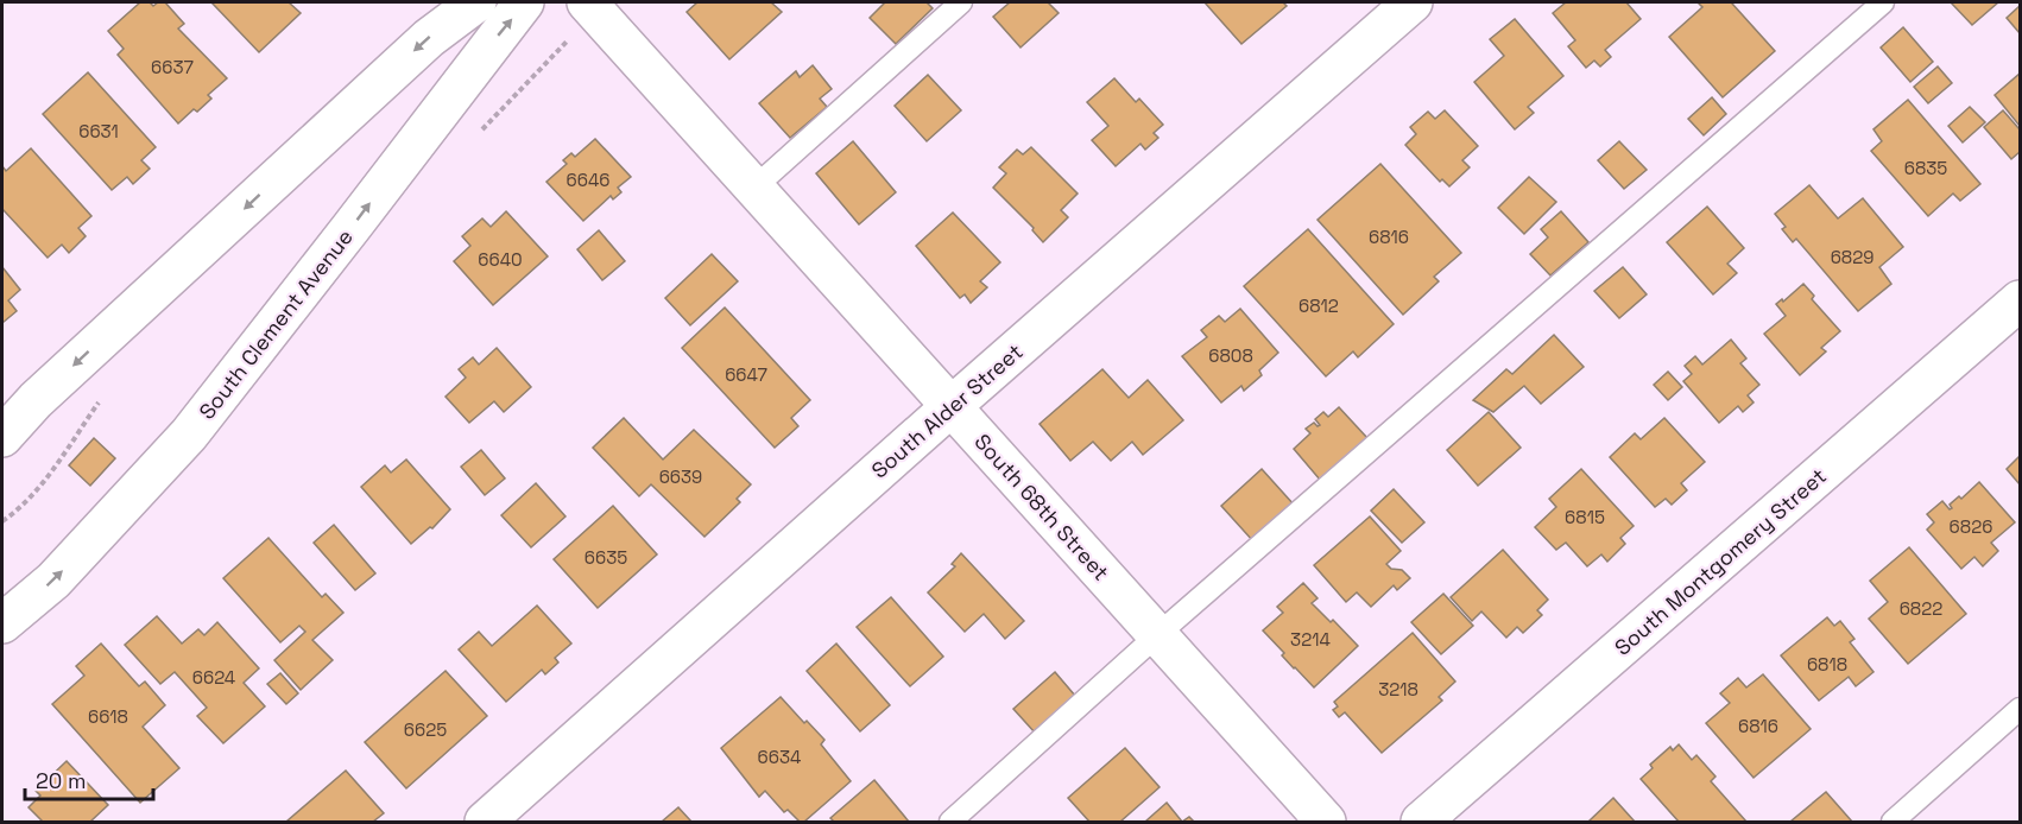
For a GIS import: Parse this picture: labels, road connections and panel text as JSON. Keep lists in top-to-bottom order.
{
  "streets": {
    "street": [
      "South Clement Avenue",
      "South Alder Street",
      "South 68th Street",
      "South Montgomery Street"
    ]
  },
  "crossings": [
    ["South Alder Street", "South 68th Street"]
  ],
  "house_numbers": [
    "6637",
    "6631",
    "6835",
    "6646",
    "6816",
    "6829",
    "6640",
    "6812",
    "6808",
    "6647",
    "6639",
    "6815",
    "6826",
    "6635",
    "6822",
    "3214",
    "6818",
    "6624",
    "3218",
    "6618",
    "6816",
    "6625",
    "6634"
  ],
  "scale_bar": "20 m"
}
